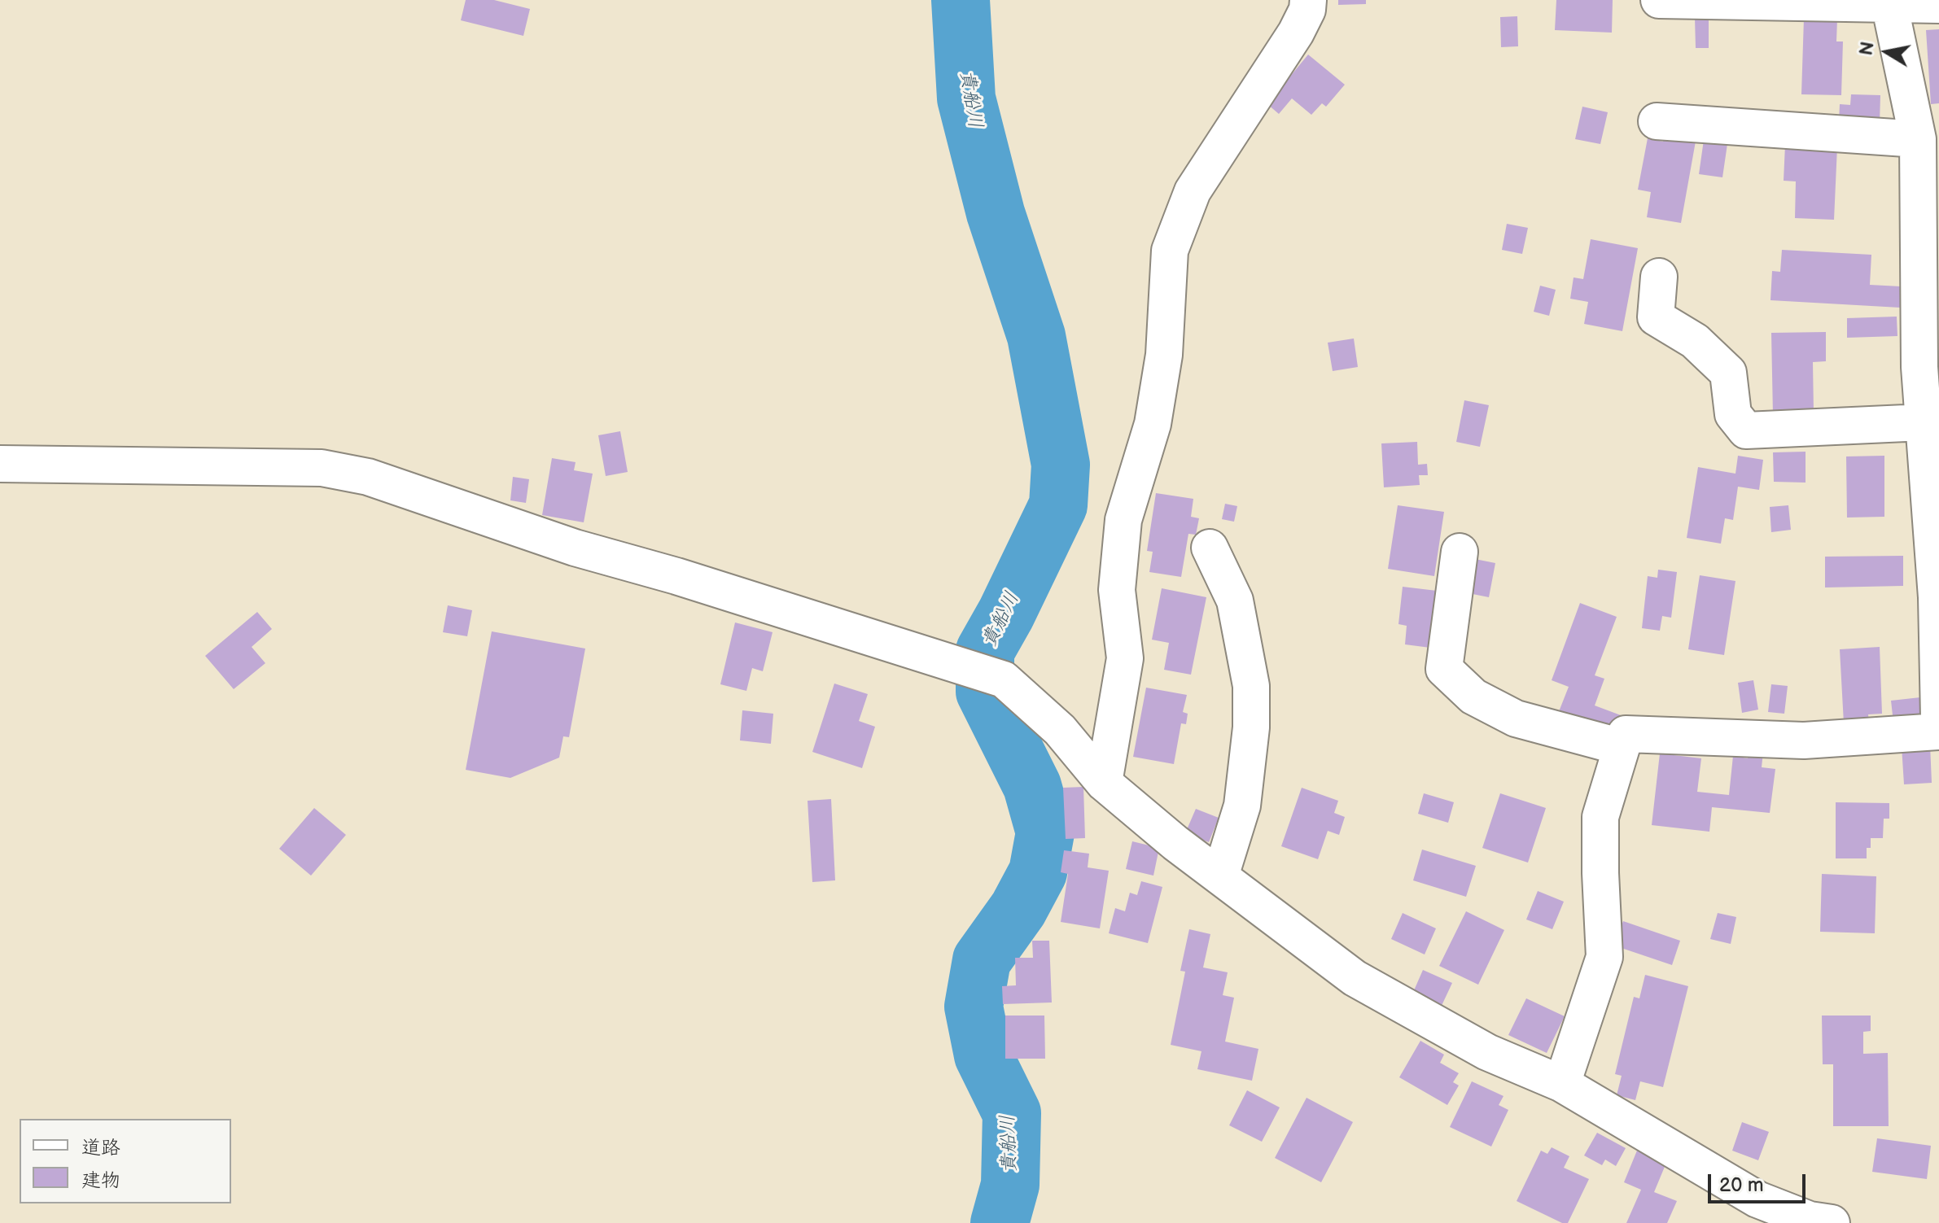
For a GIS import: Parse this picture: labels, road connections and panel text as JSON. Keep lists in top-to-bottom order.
{
  "water": ["貴船川"],
  "legend": ["道路", "建物"],
  "scale_bar": "20 m",
  "north": "left"
}
